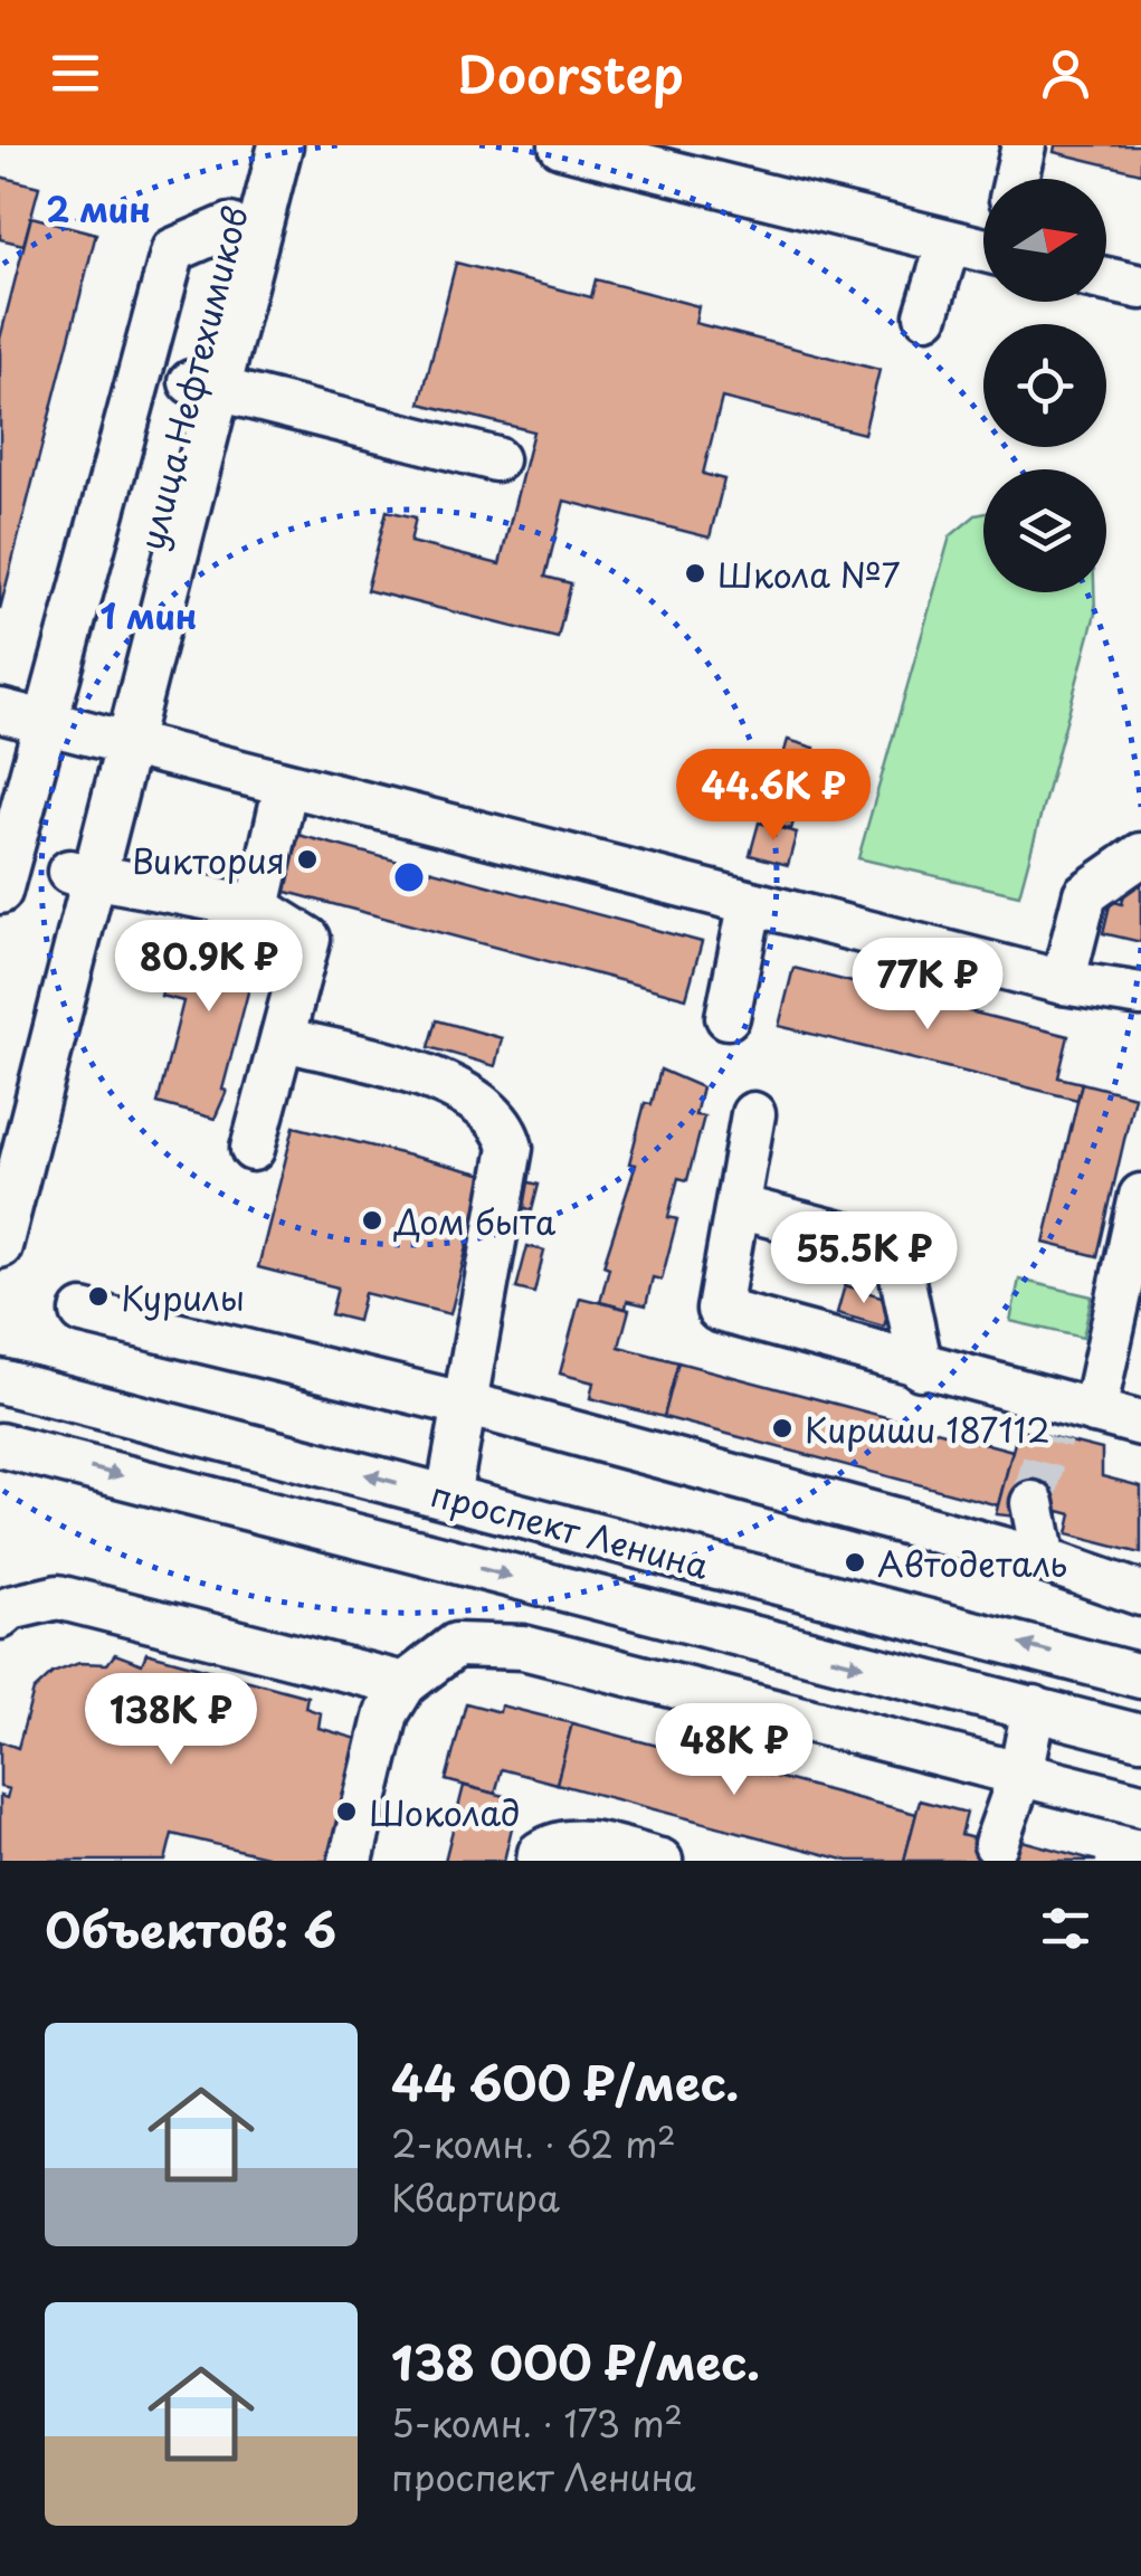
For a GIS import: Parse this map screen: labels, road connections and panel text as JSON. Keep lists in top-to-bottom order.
{
  "streets": {
    "street": ["улица Нефтехимиков", "проспект Ленина"]
  },
  "places": [
    "Школа №7",
    "Виктория",
    "Дом быта",
    "Курилы",
    "Кириши 187112",
    "Автодеталь",
    "Шоколад"
  ],
  "north": "right",
  "page": {
    "header": "Doorstep",
    "price": [
      "44.6K ₽",
      "80.9K ₽",
      "77K ₽",
      "55.5K ₽",
      "138K ₽",
      "48K ₽"
    ],
    "heading": "Объектов: 6",
    "list": [
      {
        "name": "44 600 ₽/мес.",
        "note": "2-комн. · 62 m² · Квартира"
      },
      {
        "name": "138 000 ₽/мес.",
        "note": "5-комн. · 173 m² · проспект Ленина"
      }
    ]
  },
  "rings": ["2 мин", "1 мин"]
}
